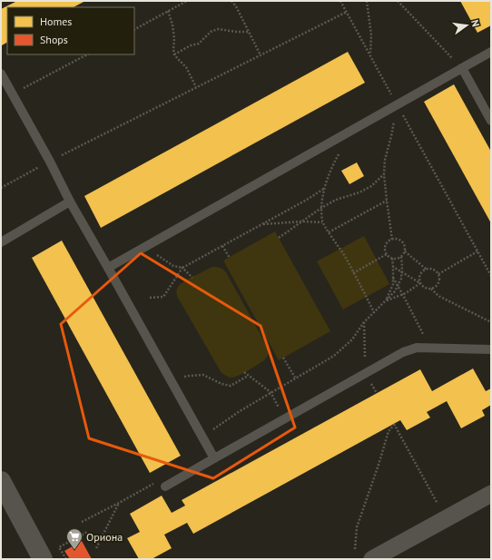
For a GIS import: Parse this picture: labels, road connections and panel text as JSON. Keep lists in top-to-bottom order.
{
  "places": {
    "supermarket": ["Ориона"]
  },
  "legend": ["Homes", "Shops"],
  "north": "right"
}
